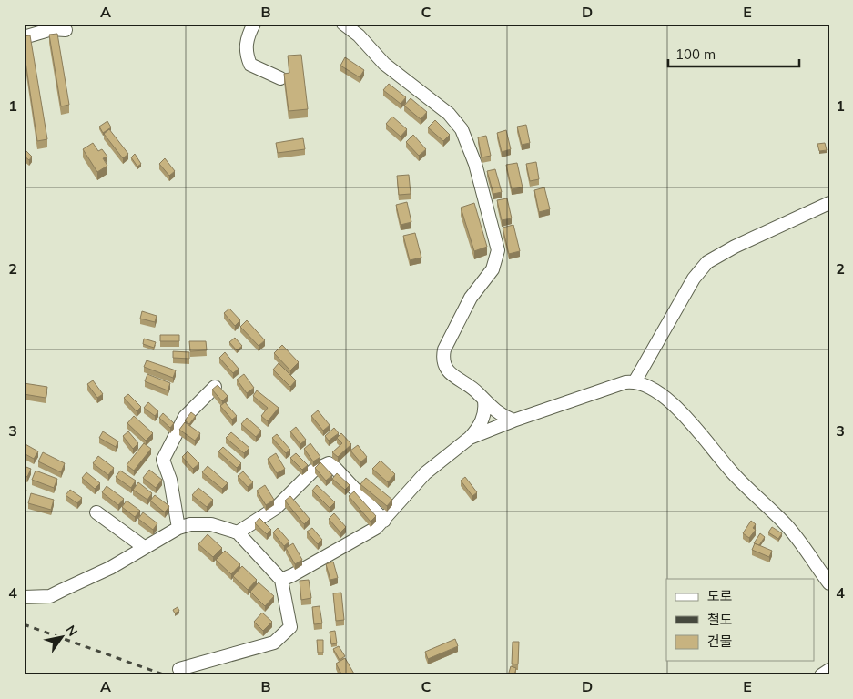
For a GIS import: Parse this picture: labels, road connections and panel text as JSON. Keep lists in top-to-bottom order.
{
  "legend": ["도로", "철도", "건물"],
  "scale_bar": "100 m",
  "north": "top right",
  "grid": {
    "columns": [
      "A",
      "B",
      "C",
      "D",
      "E"
    ],
    "rows": [
      "1",
      "2",
      "3",
      "4"
    ]
  }
}
